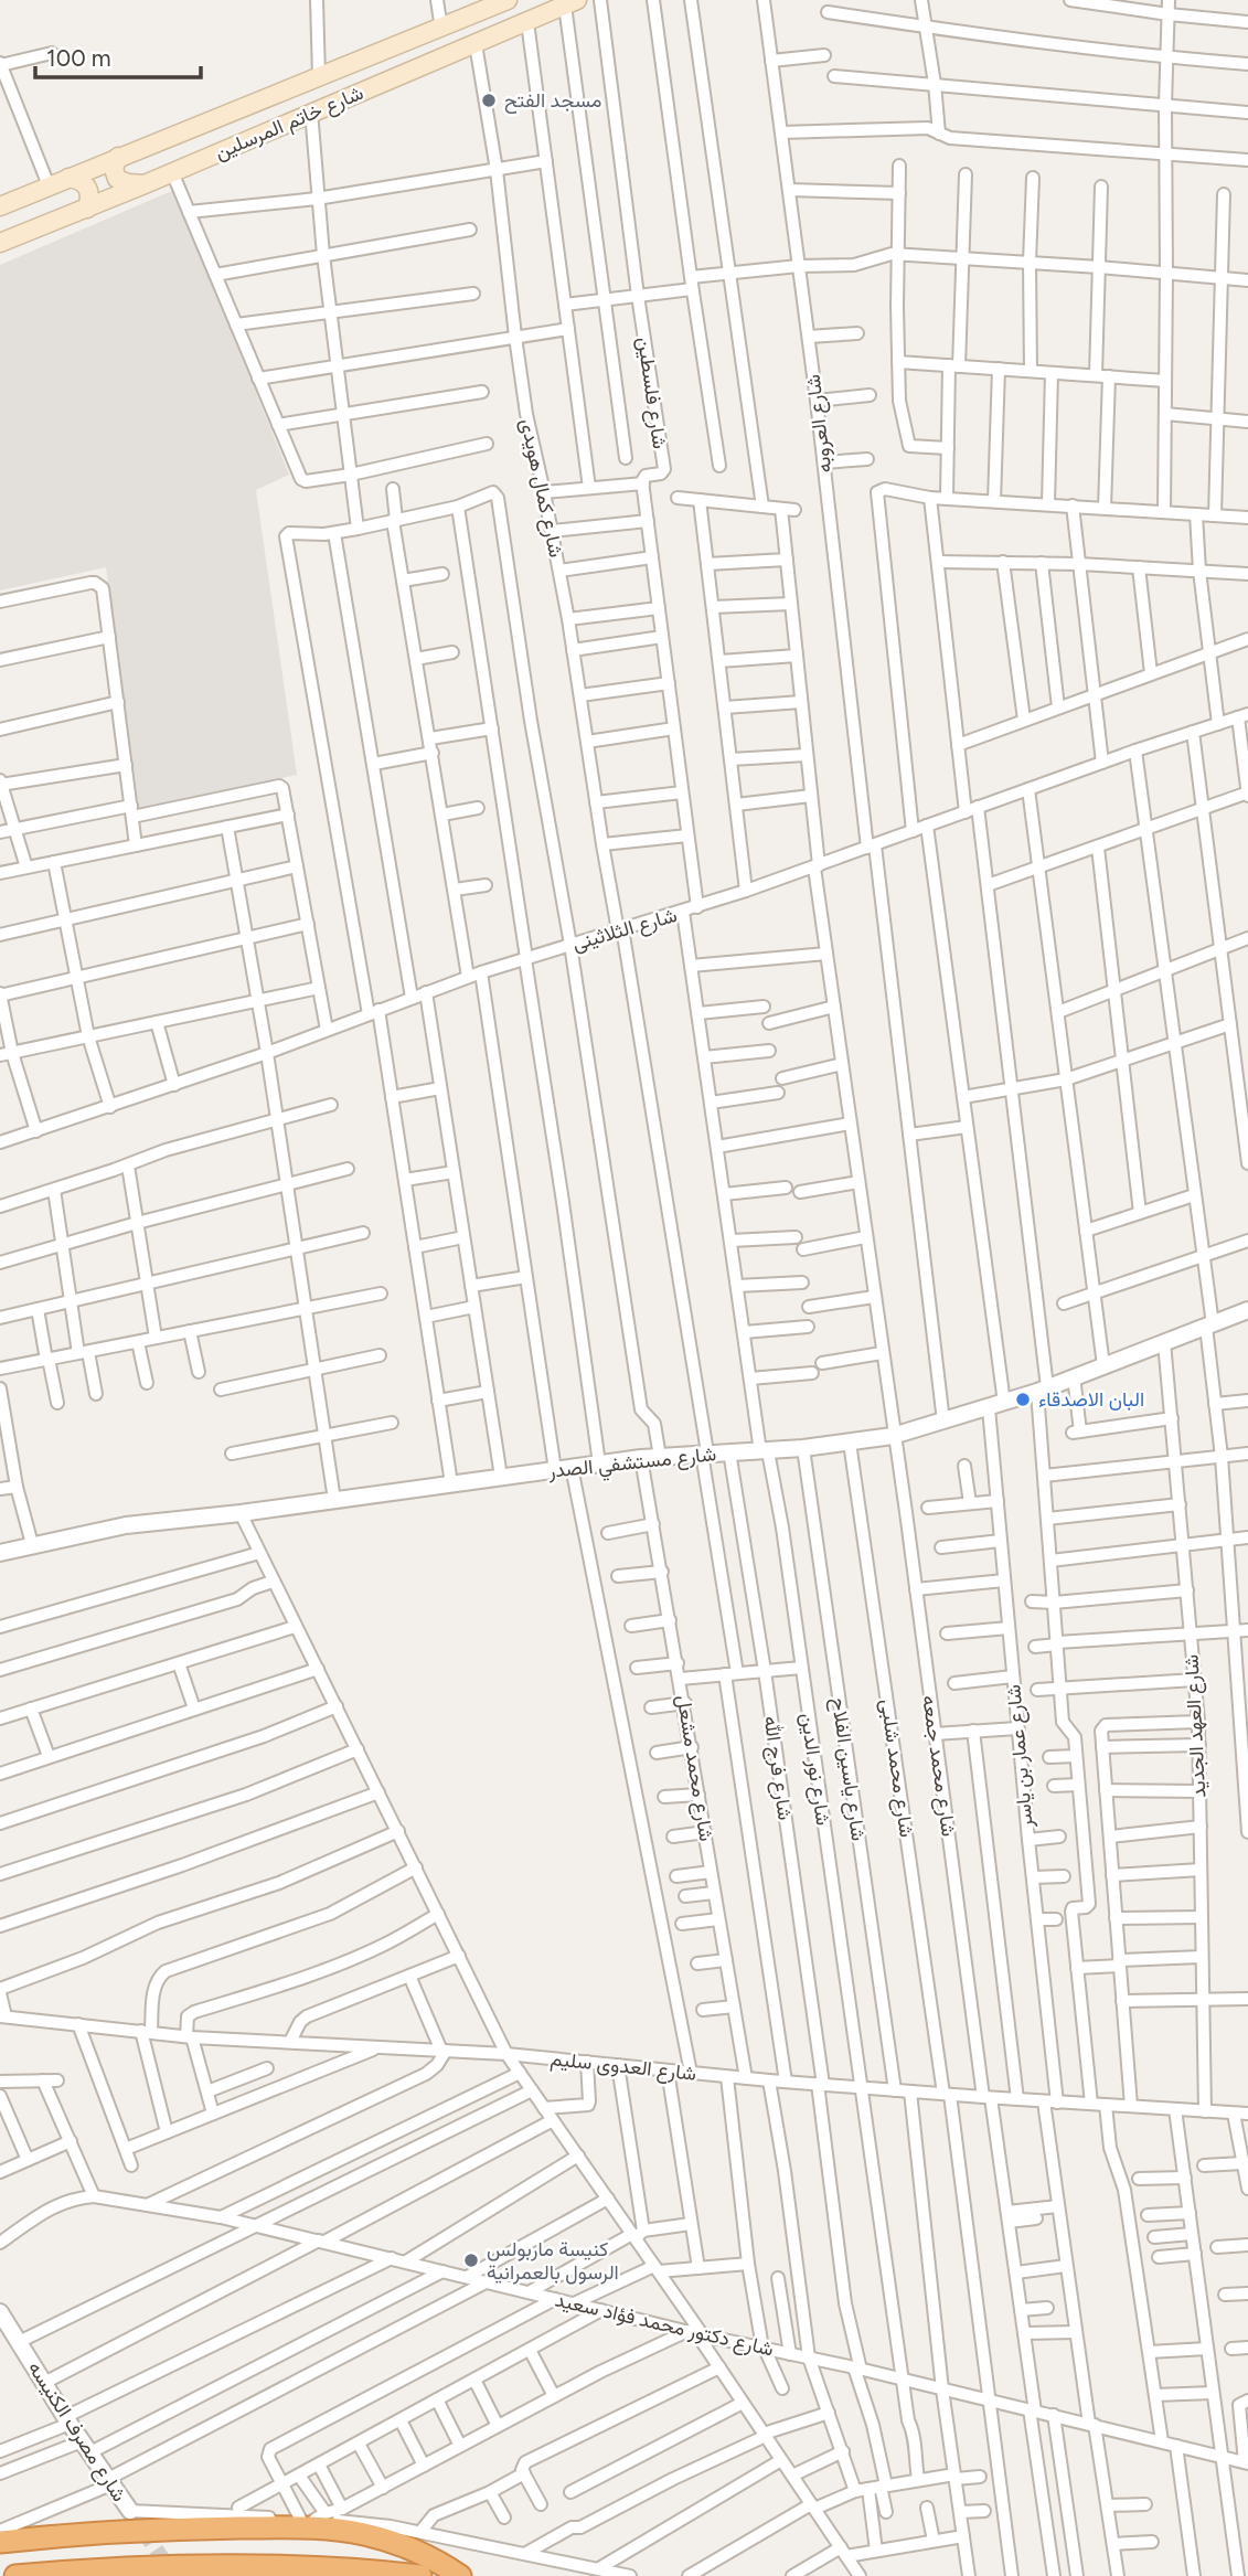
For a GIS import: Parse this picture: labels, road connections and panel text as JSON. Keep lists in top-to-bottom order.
{
  "streets": {
    "main road": ["شارع خاتم المرسلين"],
    "street": [
      "شارع فلسطين",
      "شارع العروبه",
      "شارع كمال هويدى",
      "شارع الثلاثينى",
      "شارع مستشفي الصدر",
      "شارع العهد الجديد",
      "شارع عمار بن ياسر",
      "شارع محمد جمعه",
      "شارع محمد مشعل",
      "شارع فرج الله",
      "شارع محمد شلبى",
      "شارع نور الدين",
      "شارع ياسين الفلاح",
      "شارع العدوى سليم",
      "شارع دكتور محمد فؤاد سعيد",
      "شارع مصرف الكنيسه"
    ]
  },
  "crossings": [
    ["شارع خاتم المرسلين", "شارع كمال هويدى"],
    ["شارع العروبه", "شارع الثلاثينى"],
    ["شارع العروبه", "شارع مستشفي الصدر"],
    ["شارع كمال هويدى", "شارع الثلاثينى"],
    ["شارع كمال هويدى", "شارع مستشفي الصدر"],
    ["شارع كمال هويدى", "شارع العدوى سليم"],
    ["شارع الثلاثينى", "شارع محمد جمعه"],
    ["شارع الثلاثينى", "شارع نور الدين"],
    ["شارع مستشفي الصدر", "شارع العهد الجديد"],
    ["شارع مستشفي الصدر", "شارع عمار بن ياسر"],
    ["شارع مستشفي الصدر", "شارع محمد جمعه"],
    ["شارع مستشفي الصدر", "شارع محمد مشعل"],
    ["شارع مستشفي الصدر", "شارع فرج الله"],
    ["شارع مستشفي الصدر", "شارع محمد شلبى"],
    ["شارع مستشفي الصدر", "شارع نور الدين"],
    ["شارع مستشفي الصدر", "شارع ياسين الفلاح"],
    ["شارع العهد الجديد", "شارع العدوى سليم"],
    ["شارع عمار بن ياسر", "شارع العدوى سليم"],
    ["شارع محمد جمعه", "شارع العدوى سليم"],
    ["شارع محمد جمعه", "شارع دكتور محمد فؤاد سعيد"],
    ["شارع محمد مشعل", "شارع العدوى سليم"],
    ["شارع فرج الله", "شارع العدوى سليم"],
    ["شارع فرج الله", "شارع دكتور محمد فؤاد سعيد"],
    ["شارع محمد شلبى", "شارع العدوى سليم"],
    ["شارع محمد شلبى", "شارع دكتور محمد فؤاد سعيد"],
    ["شارع نور الدين", "شارع العدوى سليم"],
    ["شارع نور الدين", "شارع دكتور محمد فؤاد سعيد"],
    ["شارع ياسين الفلاح", "شارع العدوى سليم"]
  ],
  "places": ["مسجد الفتح", "البان الاصدقاء", "كنيسة ماربولس الرسول بالعمرانية"],
  "scale_bar": "100 m"
}
